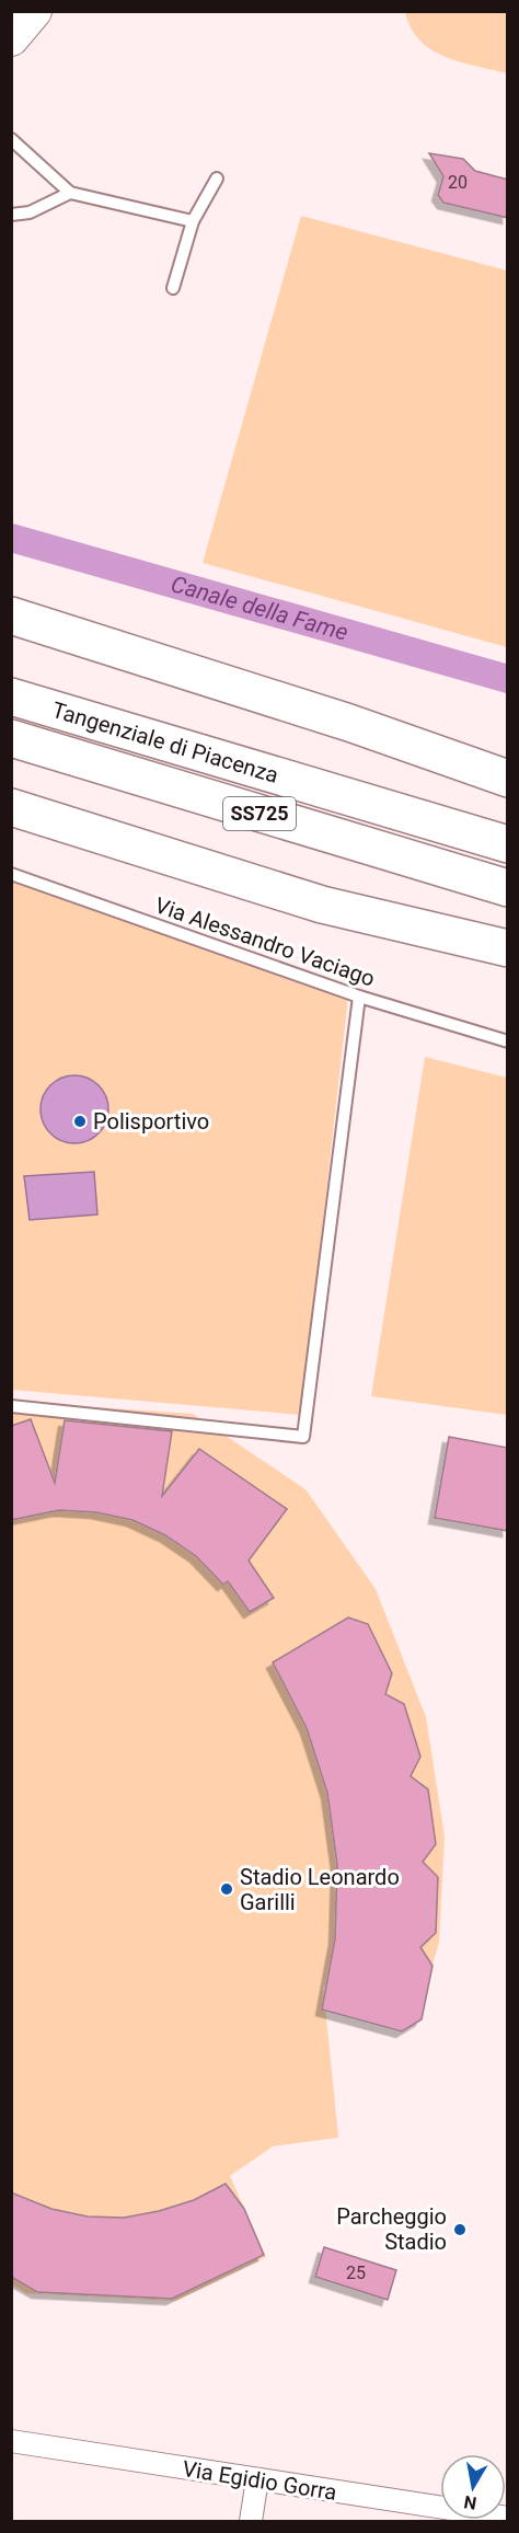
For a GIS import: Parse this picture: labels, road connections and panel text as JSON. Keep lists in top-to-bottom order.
{
  "streets": {
    "highway": ["Tangenziale di Piacenza", "SS725"],
    "street": ["Via Egidio Gorra"],
    "lane": ["Via Alessandro Vaciago"]
  },
  "water": ["Canale della Fame"],
  "places": ["Polisportivo", "Stadio Leonardo Garilli", "Parcheggio Stadio"],
  "house_numbers": ["20", "25"],
  "north": "bottom"
}
